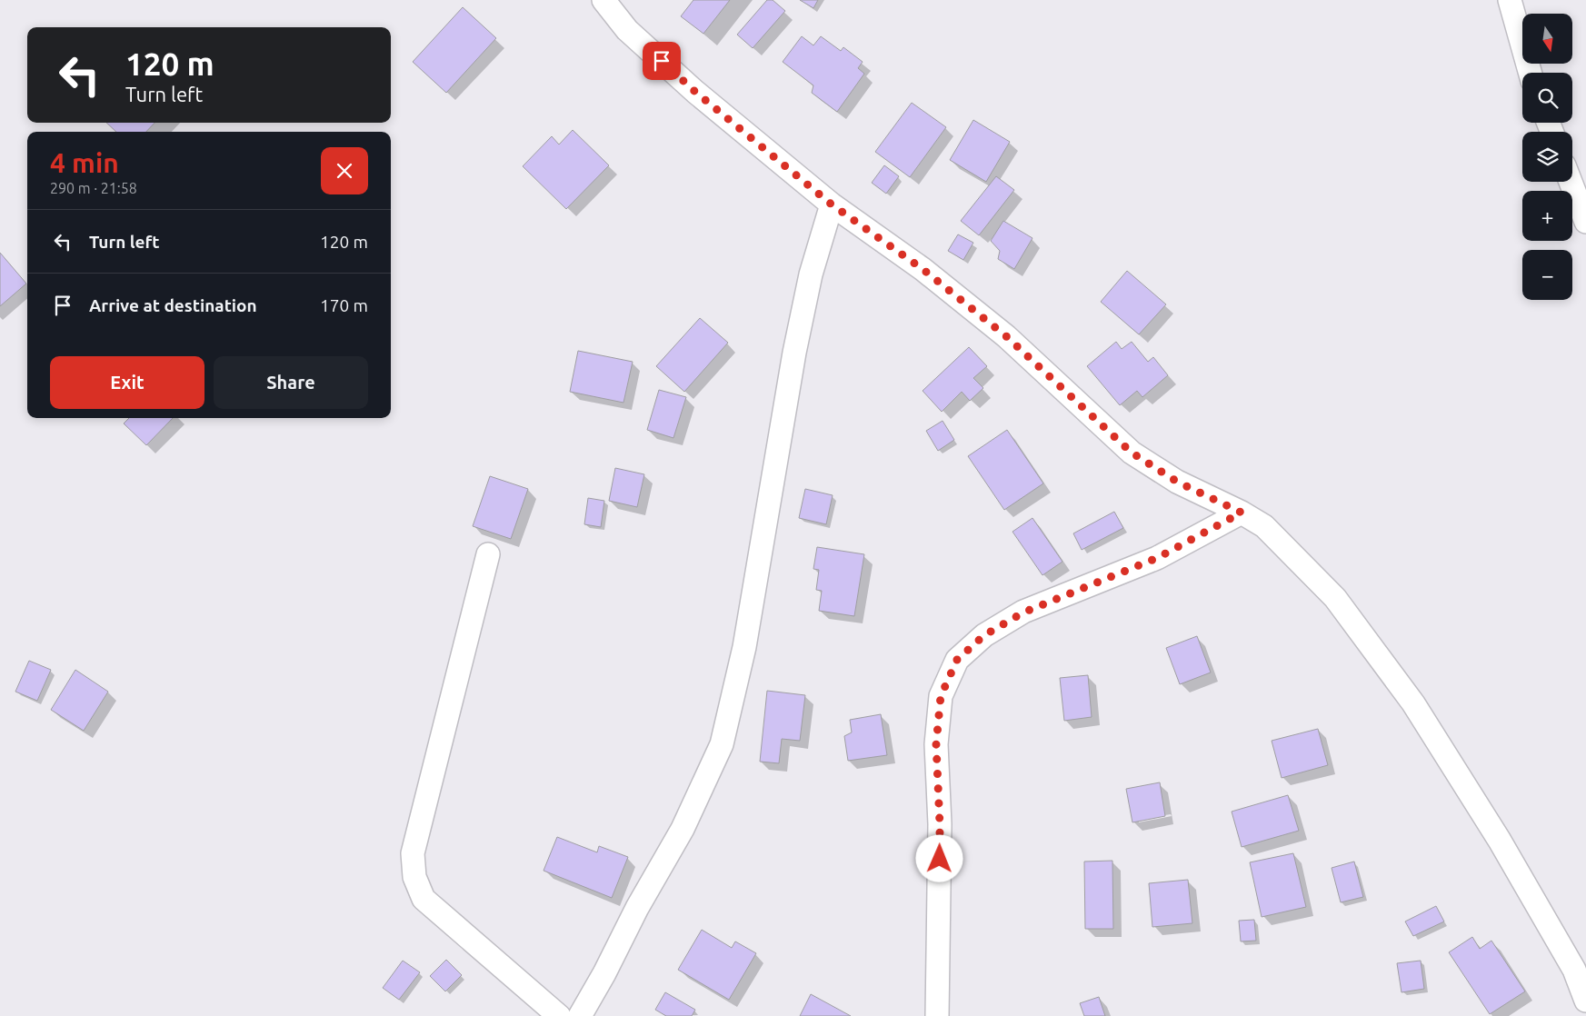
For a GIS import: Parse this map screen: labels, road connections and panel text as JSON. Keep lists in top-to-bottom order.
{
  "north": "bottom",
  "page": {
    "map_buttons": ["+", "−"],
    "turn": ["120 m", "Turn left"],
    "heading": ["4 min", "290 m · 21:58"],
    "list": [
      {
        "name": "Turn left",
        "value": "120 m"
      },
      {
        "name": "Arrive at destination",
        "value": "170 m"
      }
    ],
    "buttons": ["Exit", "Share"]
  }
}
